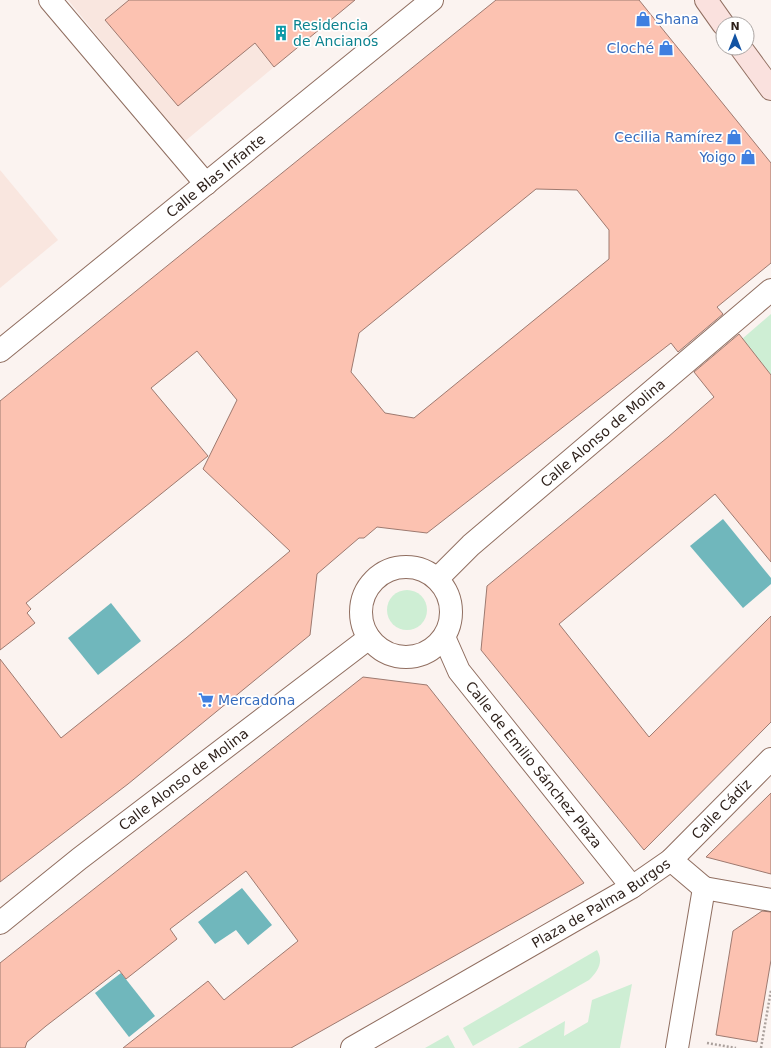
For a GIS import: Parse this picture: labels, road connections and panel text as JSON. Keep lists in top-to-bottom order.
{
  "streets": {
    "street": [
      "Calle Blas Infante",
      "Calle Alonso de Molina",
      "Calle de Emilio Sánchez Plaza",
      "Calle Cádiz",
      "Plaza de Palma Burgos"
    ]
  },
  "crossings": [
    ["Calle Alonso de Molina", "Calle de Emilio Sánchez Plaza"],
    ["Calle de Emilio Sánchez Plaza", "Plaza de Palma Burgos"],
    ["Calle Cádiz", "Plaza de Palma Burgos"]
  ],
  "places": {
    "shop": [
      "Shana",
      "Cloché",
      "Cecilia Ramírez",
      "Yoigo"
    ],
    "building": ["Residencia de Ancianos"],
    "supermarket": ["Mercadona"]
  },
  "north": "top"
}
